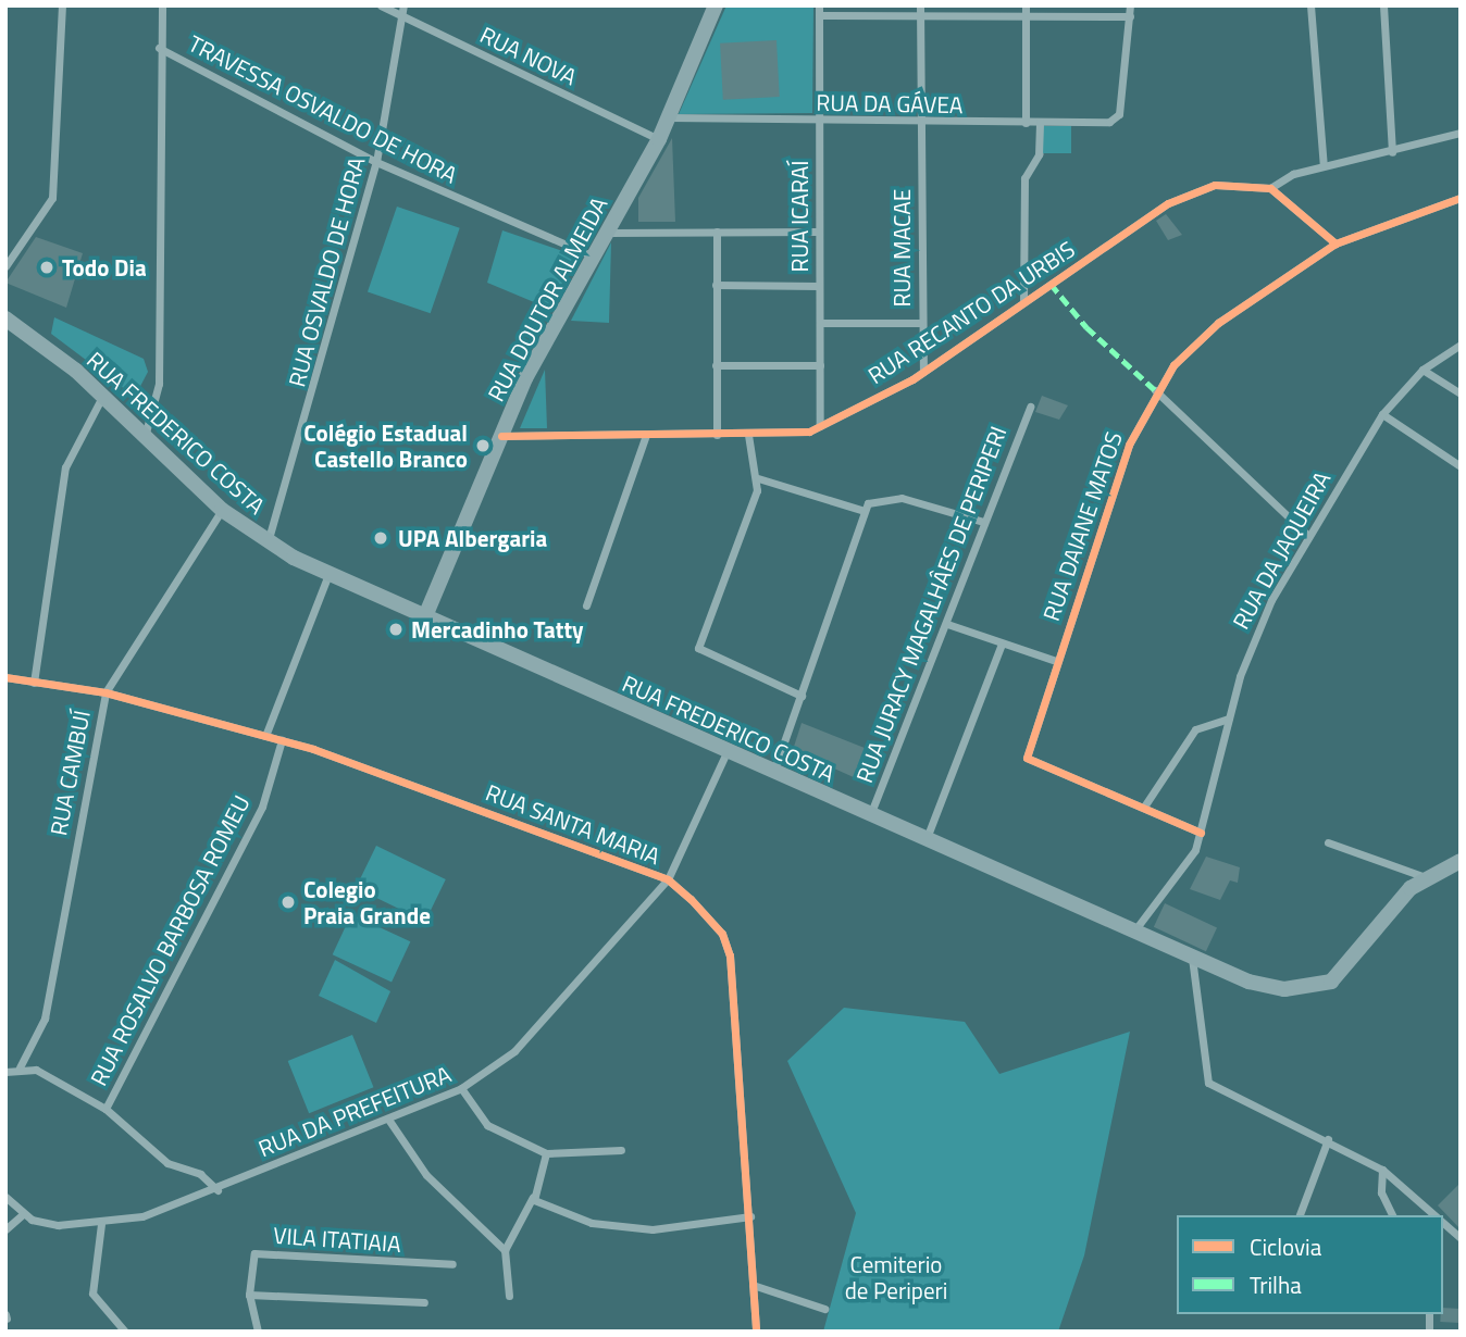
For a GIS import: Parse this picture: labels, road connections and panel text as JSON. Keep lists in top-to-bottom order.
{
  "streets": {
    "main road": ["RUA DOUTOR ALMEIDA", "RUA FREDERICO COSTA"],
    "street": [
      "RUA NOVA",
      "RUA DA GÁVEA",
      "TRAVESSA OSVALDO DE HORA",
      "RUA ICARAÍ",
      "RUA MACAE",
      "RUA OSVALDO DE HORA",
      "RUA RECANTO DA URBIS",
      "RUA DAIANE MATOS",
      "RUA DA JAQUEIRA",
      "RUA JURACY MAGALHÂES DE PERIPERI",
      "RUA CAMBUÍ",
      "RUA SANTA MARIA",
      "RUA ROSALVO BARBOSA ROMEU",
      "RUA DA PREFEITURA",
      "VILA ITATIAIA"
    ]
  },
  "crossings": [
    ["RUA NOVA", "RUA OSVALDO DE HORA"],
    ["RUA NOVA", "RUA DOUTOR ALMEIDA"],
    ["RUA DA GÁVEA", "RUA ICARAÍ"],
    ["RUA DA GÁVEA", "RUA MACAE"],
    ["RUA DA GÁVEA", "RUA DOUTOR ALMEIDA"],
    ["TRAVESSA OSVALDO DE HORA", "RUA OSVALDO DE HORA"],
    ["TRAVESSA OSVALDO DE HORA", "RUA DOUTOR ALMEIDA"],
    ["RUA ICARAÍ", "RUA RECANTO DA URBIS"],
    ["RUA MACAE", "RUA RECANTO DA URBIS"],
    ["RUA OSVALDO DE HORA", "RUA FREDERICO COSTA"],
    ["RUA DOUTOR ALMEIDA", "RUA RECANTO DA URBIS"],
    ["RUA DOUTOR ALMEIDA", "RUA FREDERICO COSTA"],
    ["RUA FREDERICO COSTA", "RUA DA JAQUEIRA"],
    ["RUA FREDERICO COSTA", "RUA JURACY MAGALHÂES DE PERIPERI"],
    ["RUA FREDERICO COSTA", "RUA CAMBUÍ"],
    ["RUA FREDERICO COSTA", "RUA DA PREFEITURA"],
    ["RUA DAIANE MATOS", "RUA DA JAQUEIRA"],
    ["RUA CAMBUÍ", "RUA SANTA MARIA"],
    ["RUA SANTA MARIA", "RUA ROSALVO BARBOSA ROMEU"],
    ["RUA SANTA MARIA", "RUA DA PREFEITURA"],
    ["RUA ROSALVO BARBOSA ROMEU", "RUA DA PREFEITURA"]
  ],
  "parks": ["Cemiterio de Periperi"],
  "places": [
    "Todo Dia",
    "Colégio Estadual Castello Branco",
    "UPA Albergaria",
    "Mercadinho Tatty",
    "Colegio Praia Grande"
  ],
  "legend": ["Ciclovia", "Trilha"]
}
